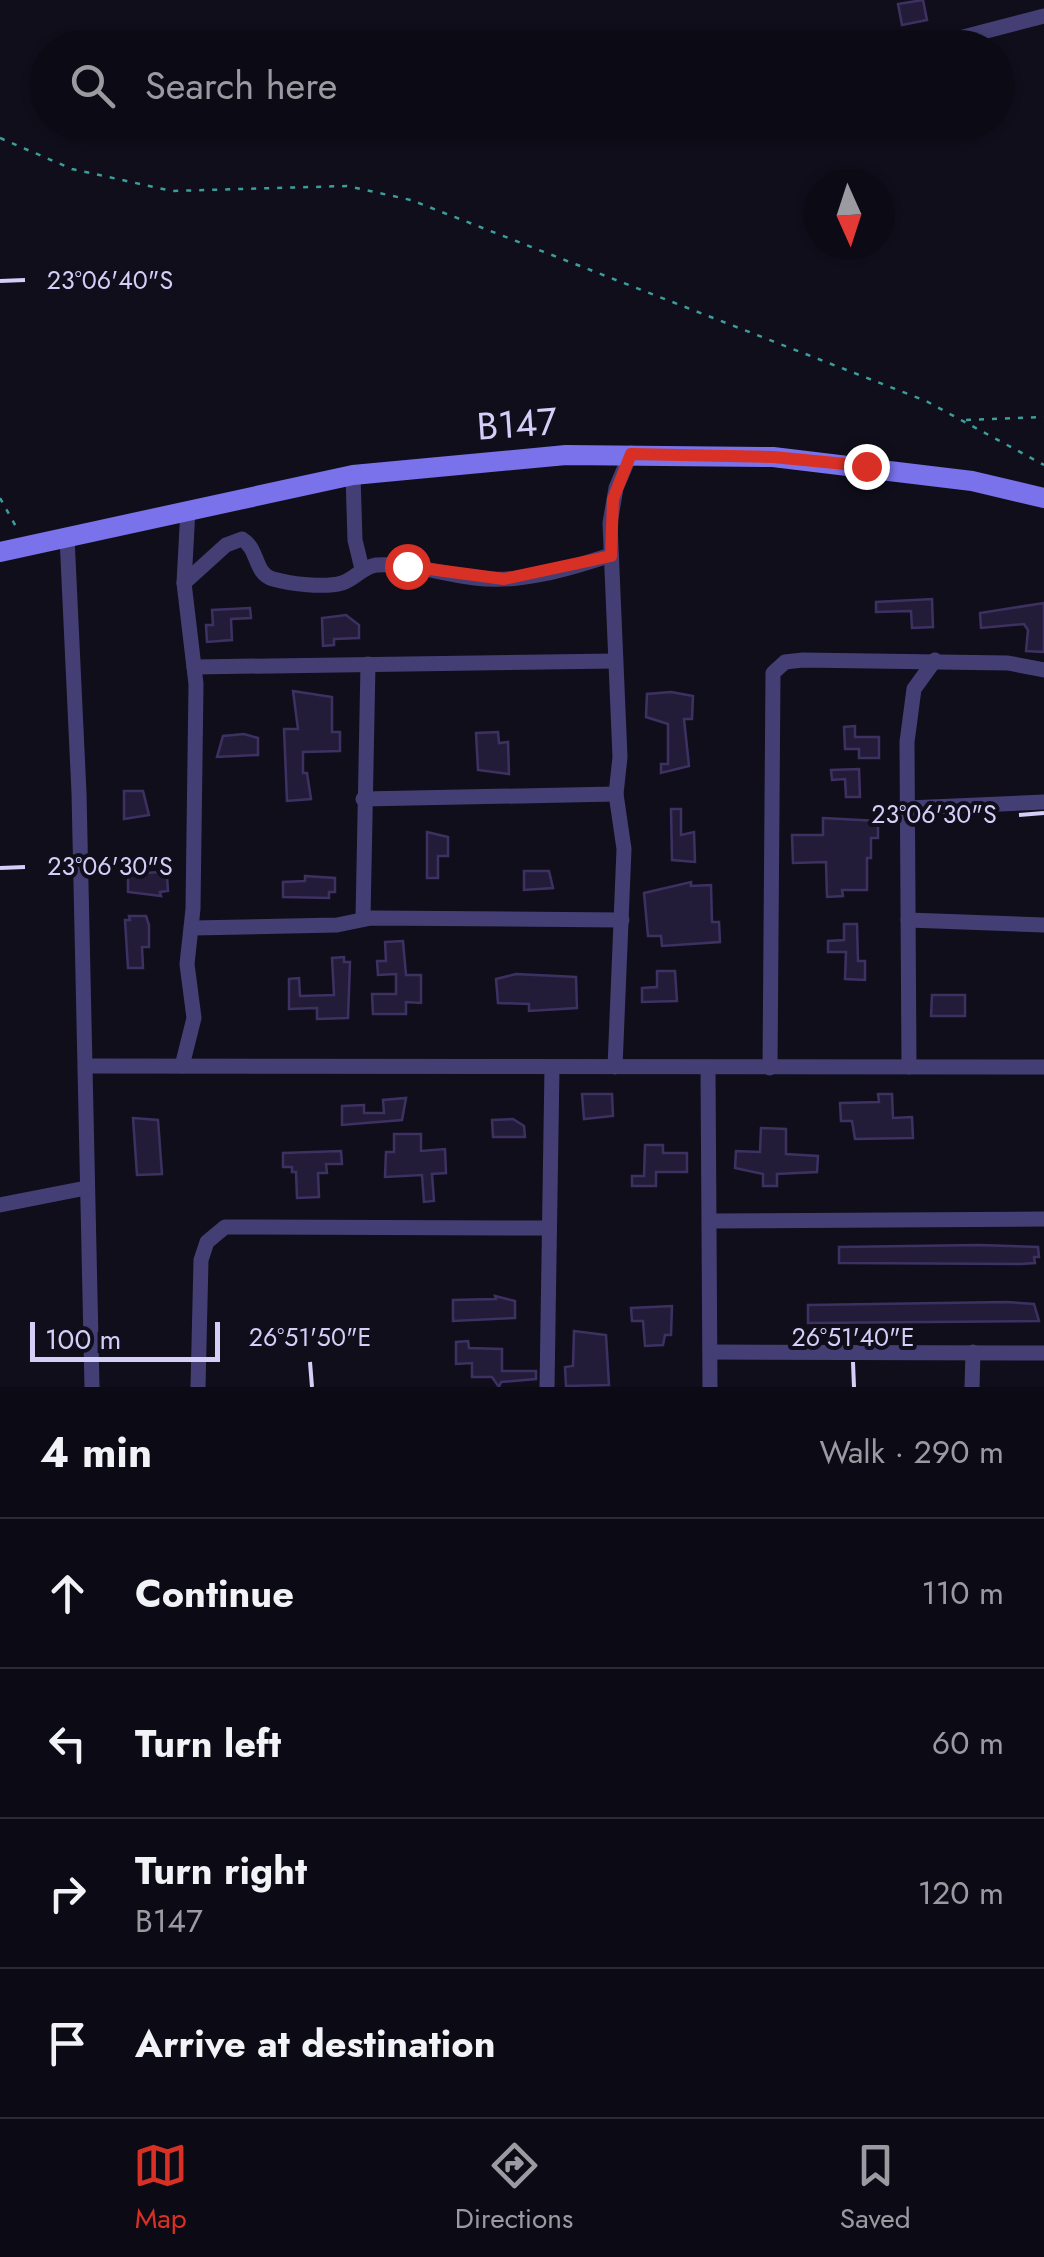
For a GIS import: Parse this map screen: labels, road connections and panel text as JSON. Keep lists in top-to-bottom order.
{
  "streets": {
    "main road": ["B147"]
  },
  "scale_bar": "100 m",
  "north": "bottom",
  "page": {
    "search": "Search here",
    "scale": "100 m",
    "heading": ["4 min", "Walk · 290 m"],
    "list": [
      ["Continue", "110 m"],
      ["Turn left", "60 m"],
      ["Turn right", "B147", "120 m"],
      "Arrive at destination"
    ],
    "nav": ["Map", "Directions", "Saved"]
  },
  "coordinates": [
    "23°06'40\"S",
    "23°06'30\"S",
    "26°51'50\"E",
    "26°51'40\"E"
  ]
}
